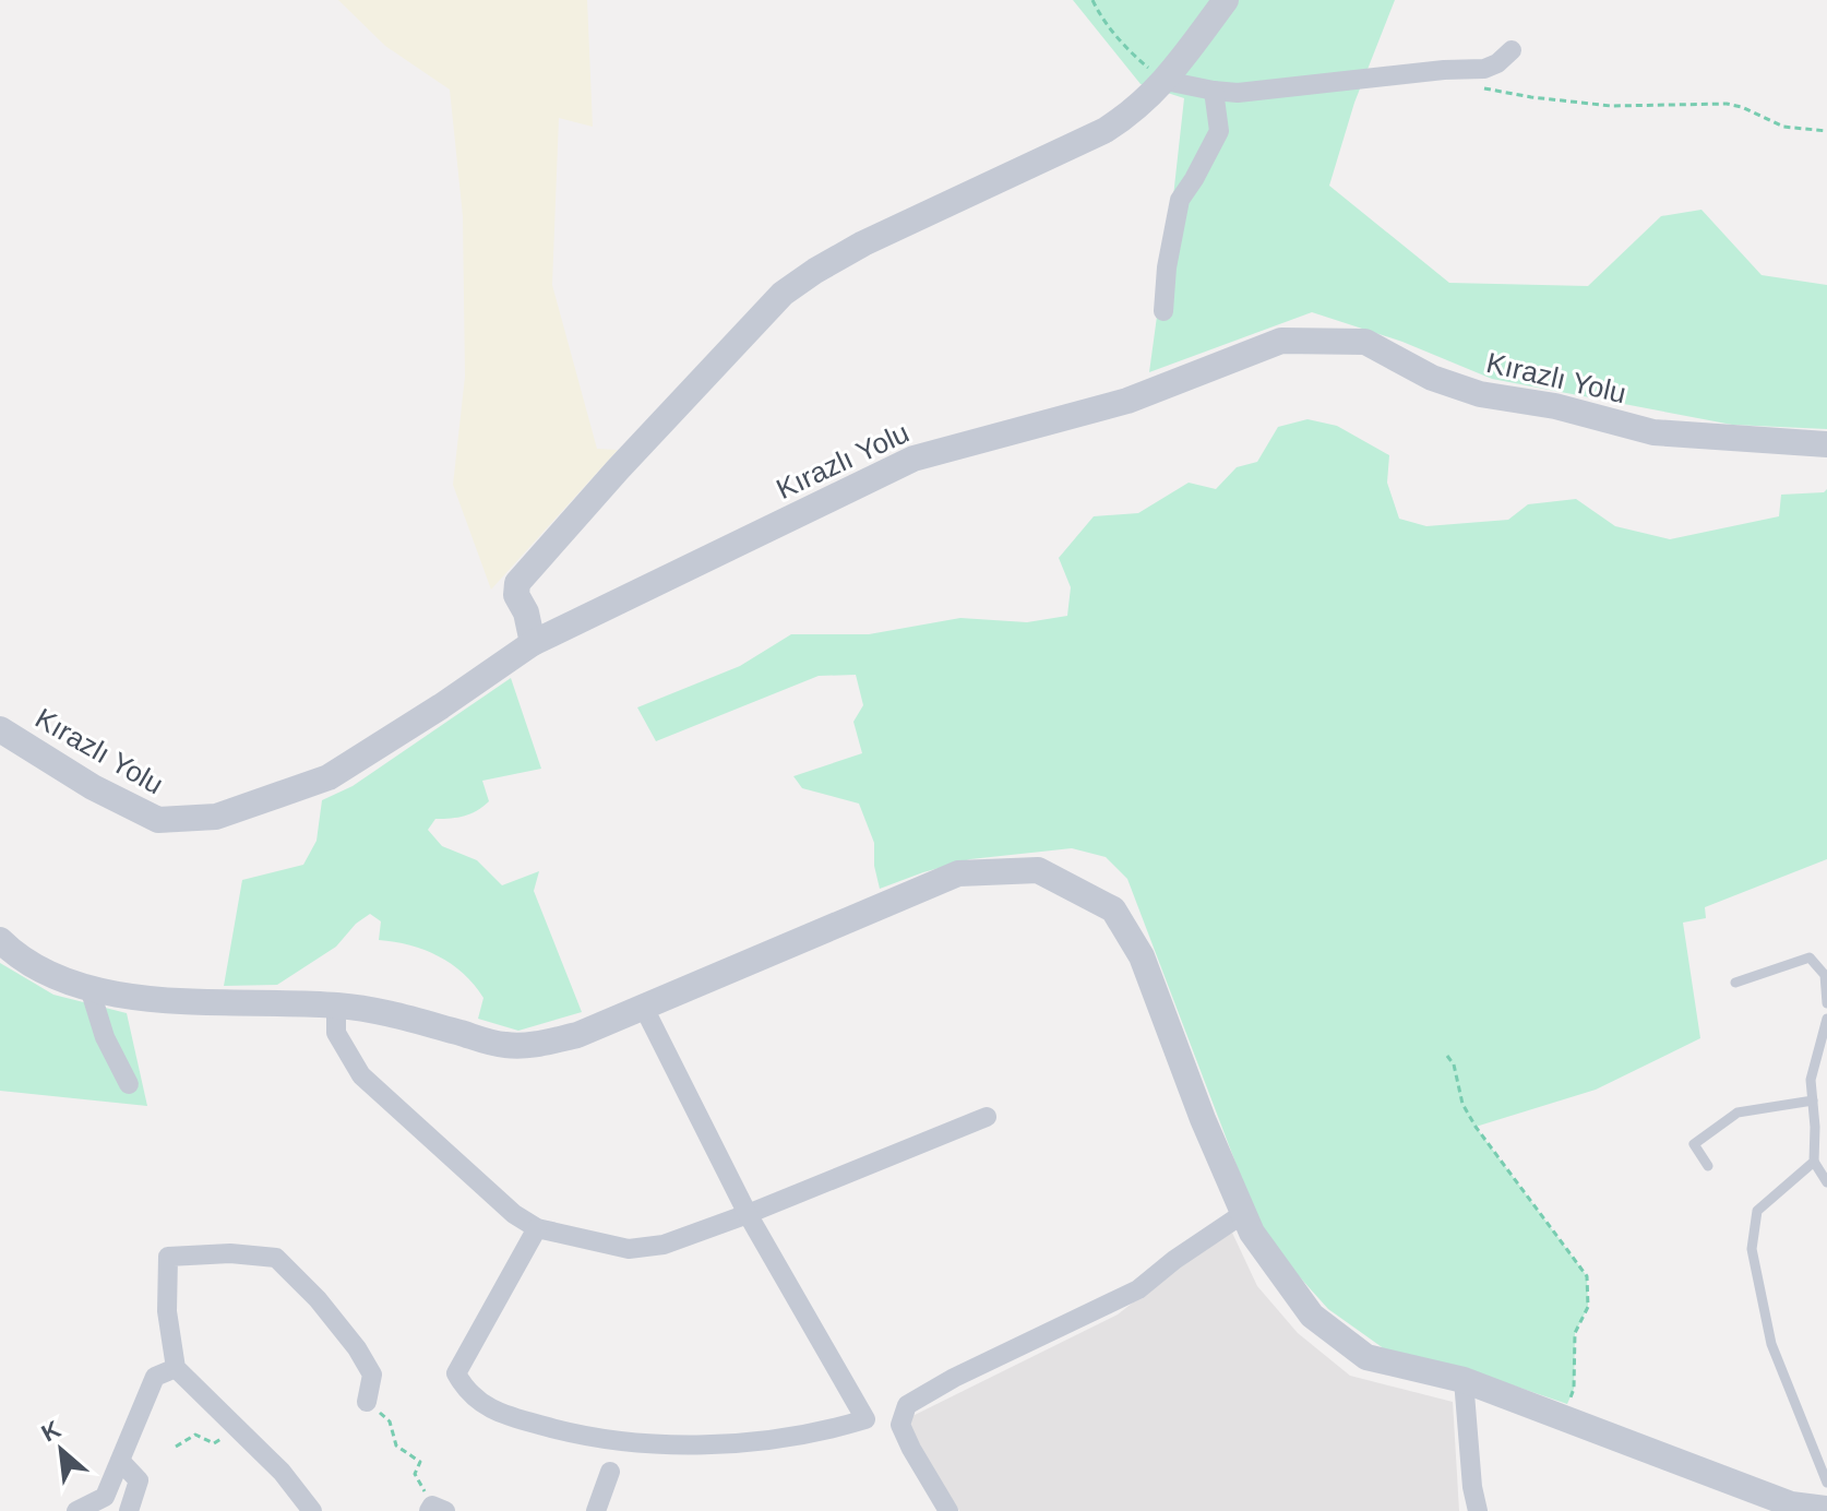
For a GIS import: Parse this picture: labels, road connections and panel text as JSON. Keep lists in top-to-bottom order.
{
  "streets": {
    "street": ["Kırazlı Yolu"]
  },
  "north": "top left"
}
